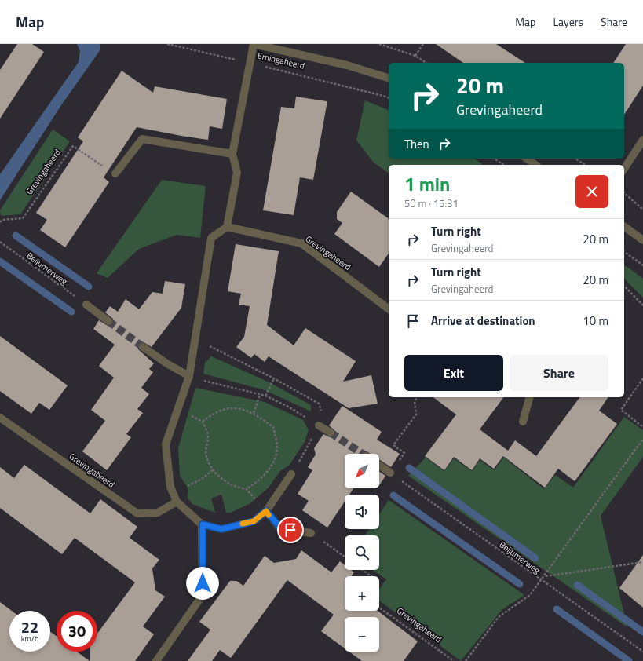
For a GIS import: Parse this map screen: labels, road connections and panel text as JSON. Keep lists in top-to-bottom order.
{
  "streets": {
    "street": ["Emingaheerd", "Grevingaheerd"],
    "path": ["Beijumerweg"]
  },
  "north": "bottom left",
  "page": {
    "header": "Map",
    "nav": ["Map", "Layers", "Share"],
    "turn": ["20 m", "Grevingaheerd"],
    "then": "Then",
    "heading": ["1 min", "50 m · 15:31"],
    "list": [
      {
        "name": "Turn right",
        "note": "Grevingaheerd",
        "value": "20 m"
      },
      {
        "name": "Turn right",
        "note": "Grevingaheerd",
        "value": "20 m"
      },
      {
        "name": "Arrive at destination",
        "value": "10 m"
      }
    ],
    "buttons": ["Exit", "Share"],
    "map_buttons": ["+", "−"],
    "speed": "22 km/h",
    "limit": "30"
  }
}
